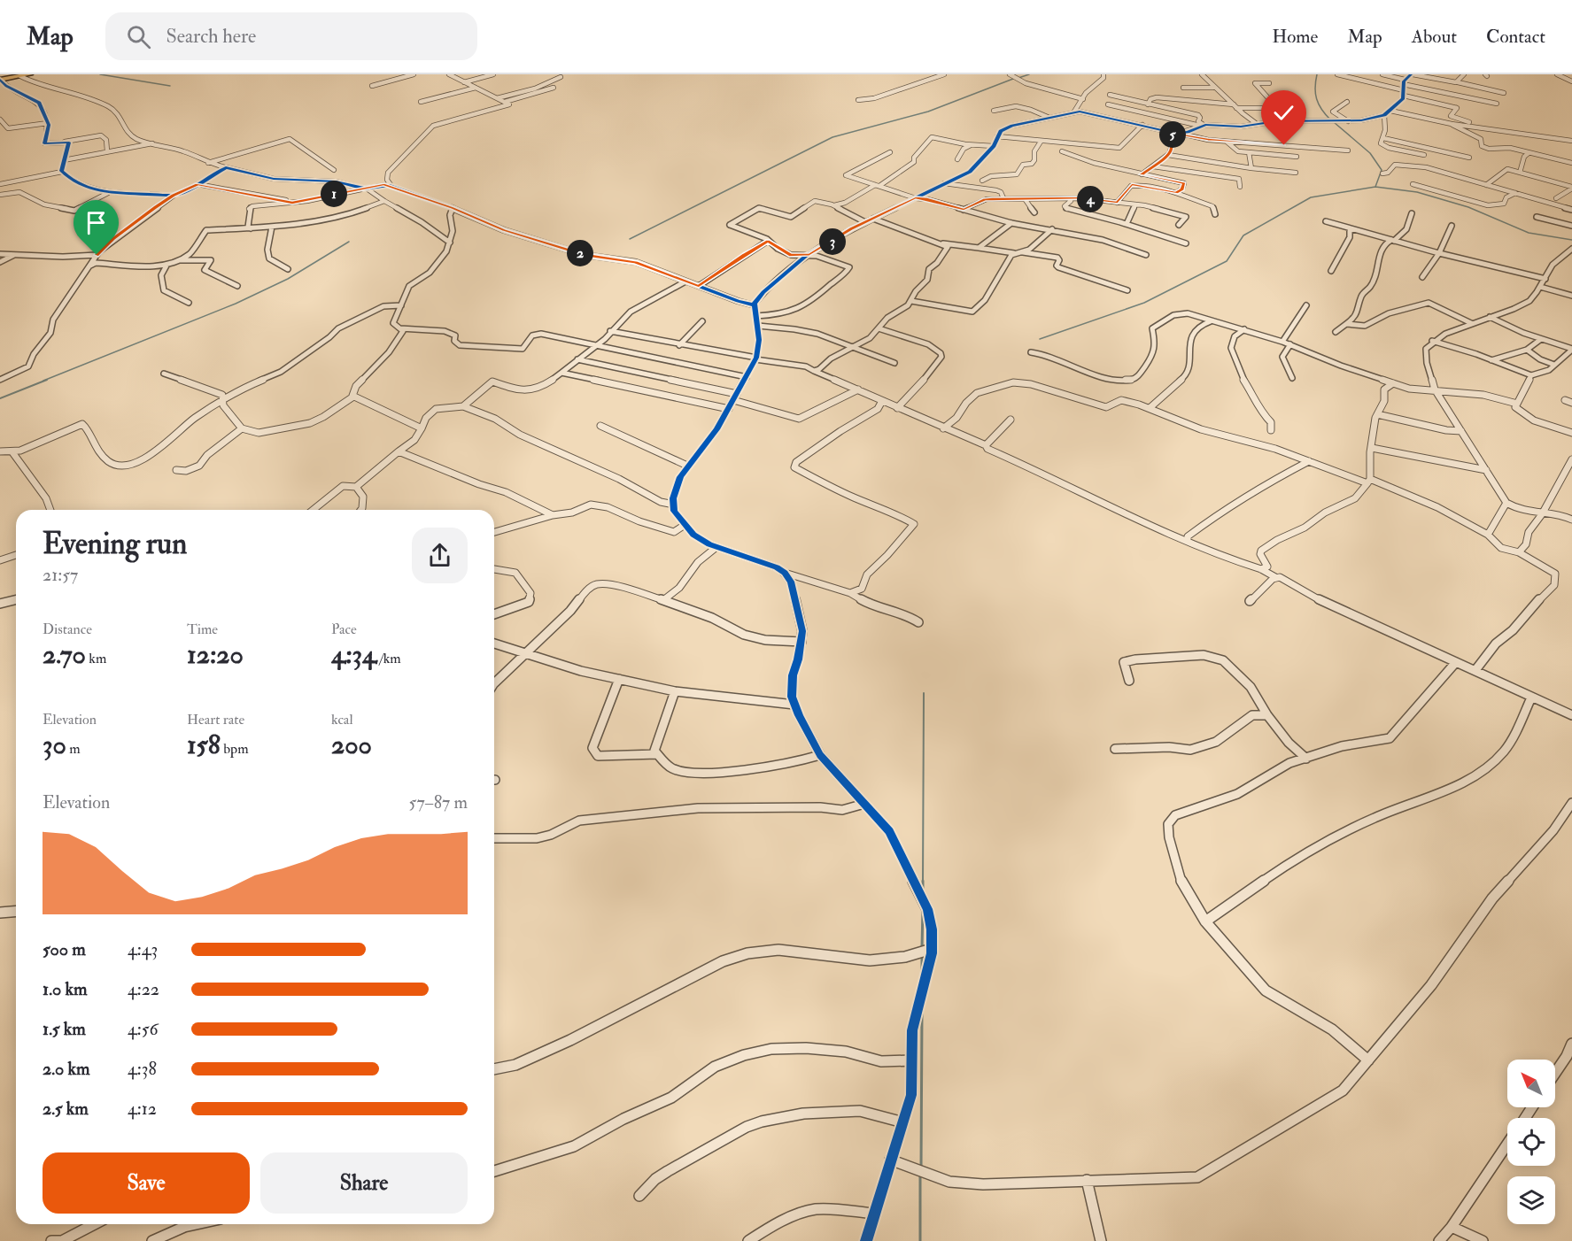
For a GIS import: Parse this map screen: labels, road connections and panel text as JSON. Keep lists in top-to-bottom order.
{
  "north": "top left",
  "page": {
    "header": "Map",
    "search": "Search here",
    "nav": [
      "Home",
      "Map",
      "About",
      "Contact"
    ],
    "pins": [
      "5",
      "1",
      "4",
      "3",
      "2"
    ],
    "heading": ["Evening run", "21:57"],
    "stats": [
      ["Distance", "2.70 km"],
      ["Time", "12:20"],
      ["Pace", "4:34 /km"],
      ["Elevation", "30 m"],
      ["Heart rate", "158 bpm"],
      ["kcal", "200"]
    ],
    "chart": ["Elevation", "57–87 m"],
    "list": [
      {
        "name": "500 m",
        "note": "4:43"
      },
      {
        "name": "1.0 km",
        "note": "4:22"
      },
      {
        "name": "1.5 km",
        "note": "4:56"
      },
      {
        "name": "2.0 km",
        "note": "4:38"
      },
      {
        "name": "2.5 km",
        "note": "4:12"
      }
    ],
    "buttons": ["Save", "Share"]
  }
}
